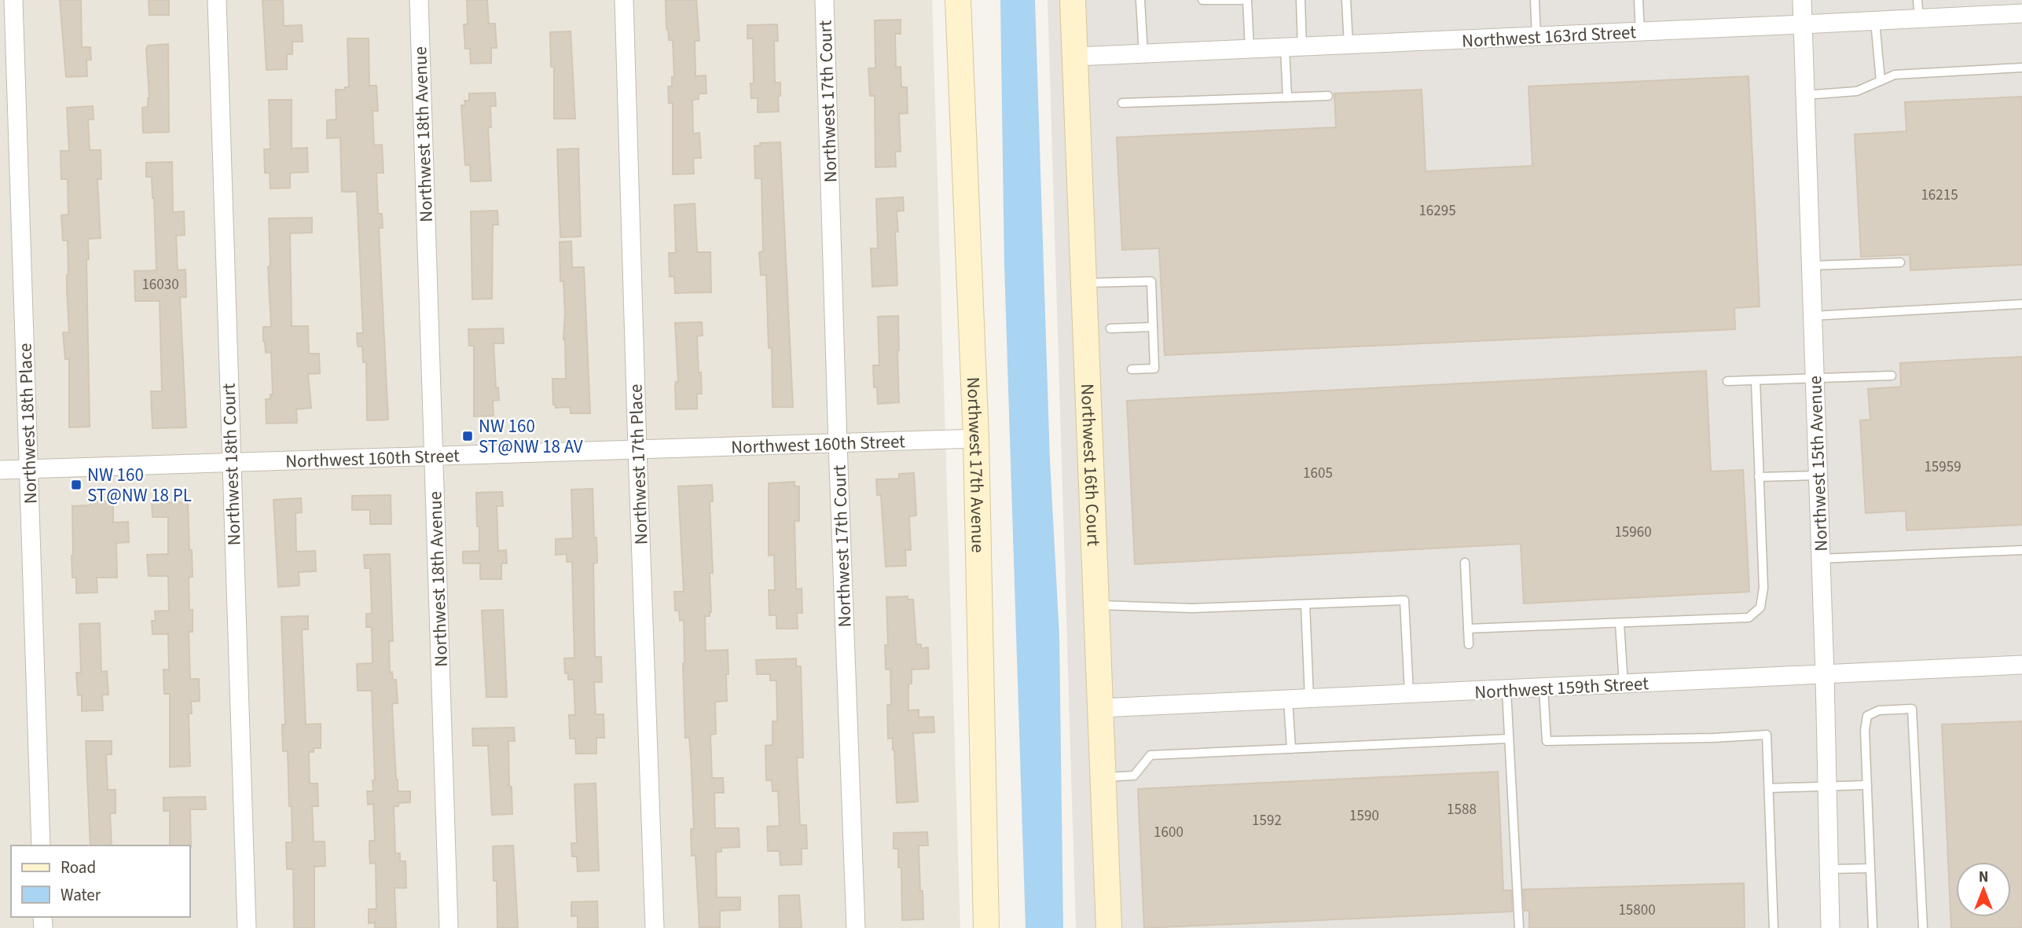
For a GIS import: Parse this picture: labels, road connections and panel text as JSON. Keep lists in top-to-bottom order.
{
  "streets": {
    "street": [
      "Northwest 163rd Street",
      "Northwest 17th Court",
      "Northwest 18th Avenue",
      "Northwest 18th Place",
      "Northwest 160th Street",
      "Northwest 17th Avenue",
      "Northwest 16th Court",
      "Northwest 15th Avenue",
      "Northwest 18th Court",
      "Northwest 17th Place",
      "Northwest 159th Street"
    ]
  },
  "crossings": [
    ["Northwest 163rd Street", "Northwest 16th Court"],
    ["Northwest 163rd Street", "Northwest 15th Avenue"],
    ["Northwest 17th Court", "Northwest 160th Street"],
    ["Northwest 18th Avenue", "Northwest 160th Street"],
    ["Northwest 18th Place", "Northwest 160th Street"],
    ["Northwest 160th Street", "Northwest 17th Avenue"],
    ["Northwest 160th Street", "Northwest 18th Court"],
    ["Northwest 160th Street", "Northwest 17th Place"],
    ["Northwest 16th Court", "Northwest 159th Street"],
    ["Northwest 15th Avenue", "Northwest 159th Street"]
  ],
  "places": {
    "transit": ["NW 160 ST@NW 18 AV", "NW 160 ST@NW 18 PL"]
  },
  "house_numbers": [
    "16215",
    "16295",
    "16030",
    "15959",
    "1605",
    "15960",
    "1588",
    "1590",
    "1592",
    "1600",
    "15800"
  ],
  "legend": ["Road", "Water"],
  "north": "top"
}
